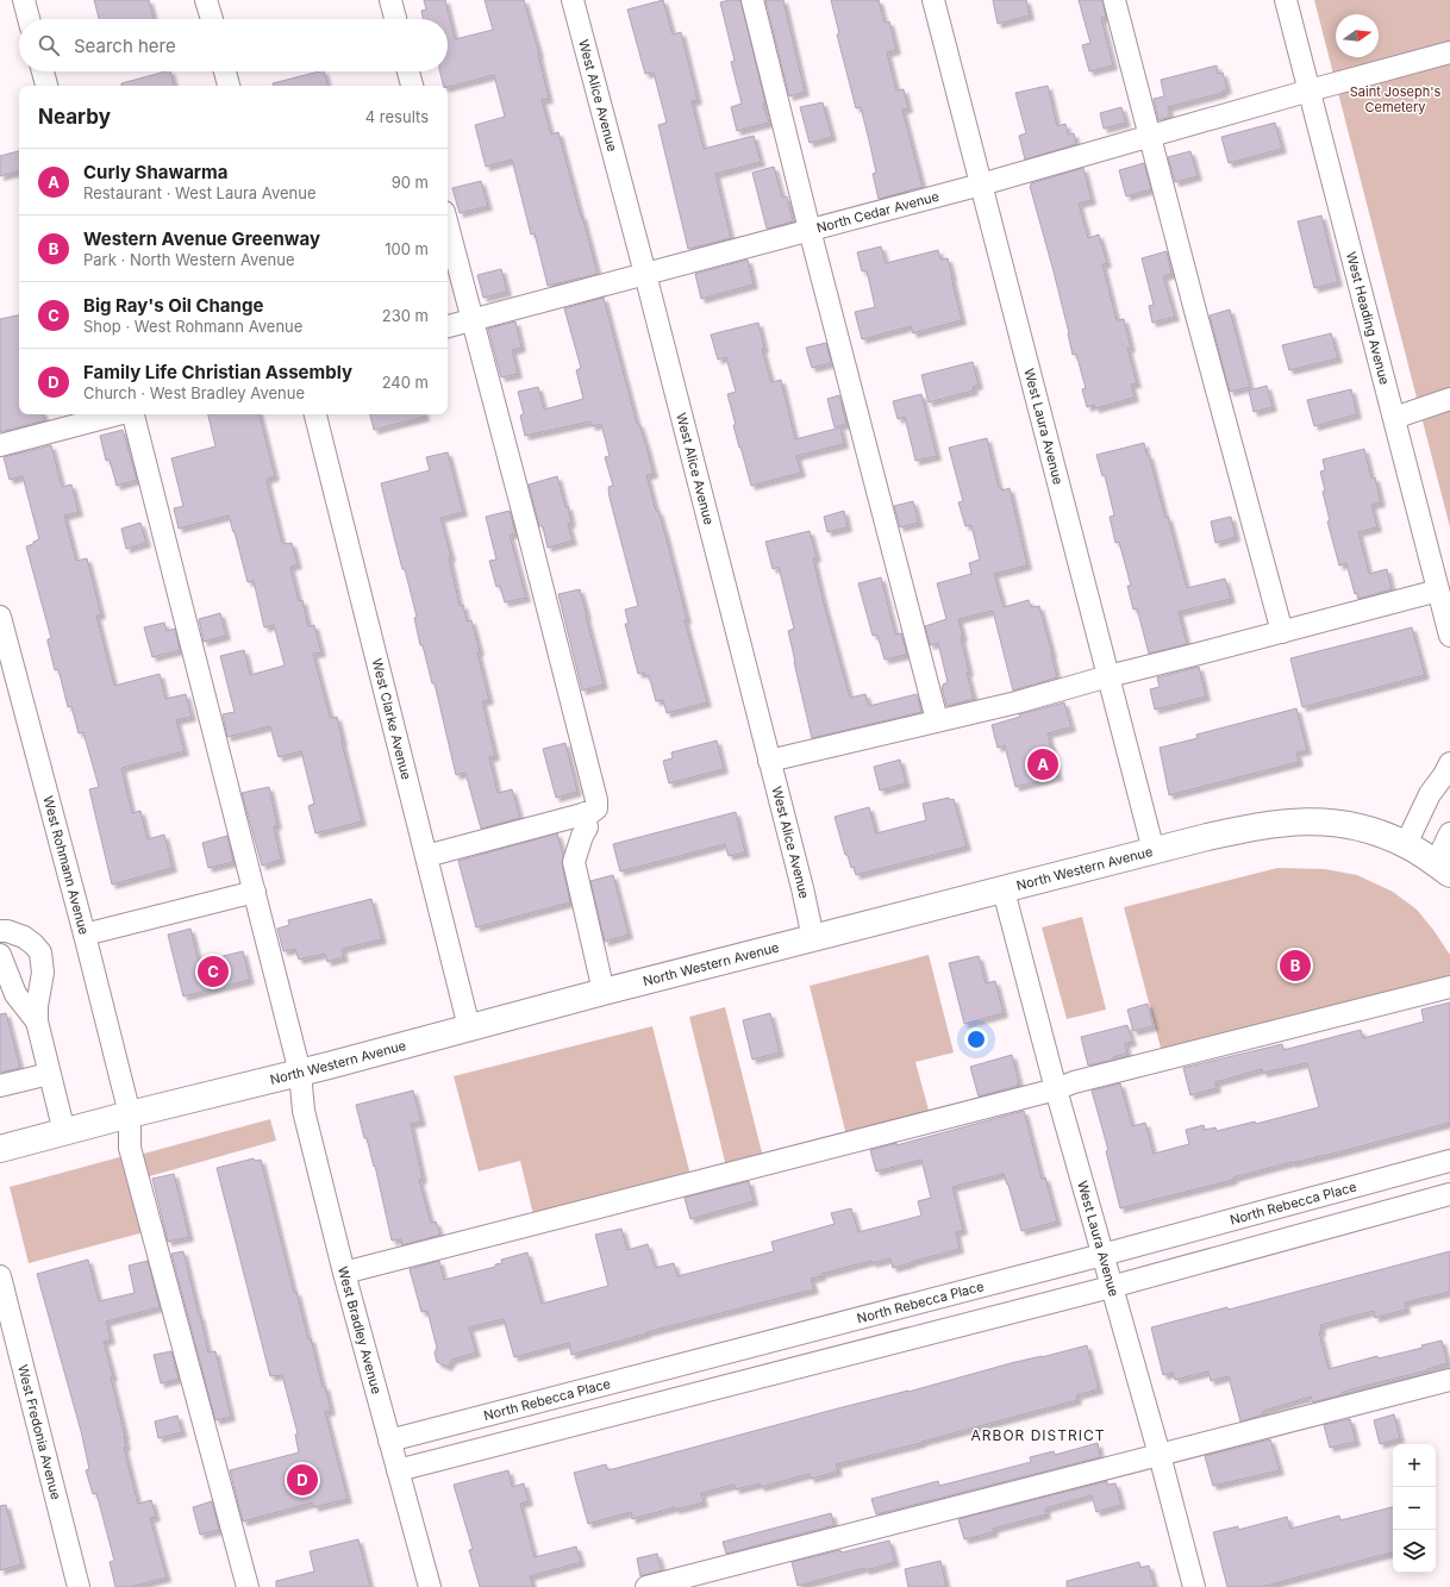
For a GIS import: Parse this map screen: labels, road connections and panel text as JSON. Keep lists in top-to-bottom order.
{
  "streets": {
    "main road": ["North Western Avenue"],
    "street": [
      "West Alice Avenue",
      "North Cedar Avenue",
      "West Heading Avenue",
      "West Laura Avenue",
      "West Clarke Avenue",
      "West Rohmann Avenue",
      "North Rebecca Place",
      "West Bradley Avenue",
      "West Fredonia Avenue"
    ]
  },
  "crossings": [
    ["West Alice Avenue", "North Cedar Avenue"],
    ["West Alice Avenue", "North Western Avenue"],
    ["North Cedar Avenue", "West Heading Avenue"],
    ["North Cedar Avenue", "West Laura Avenue"],
    ["West Laura Avenue", "North Western Avenue"],
    ["West Laura Avenue", "North Rebecca Place"],
    ["West Clarke Avenue", "North Western Avenue"],
    ["West Rohmann Avenue", "North Western Avenue"],
    ["North Western Avenue", "West Bradley Avenue"],
    ["North Rebecca Place", "West Bradley Avenue"]
  ],
  "districts": ["ARBOR DISTRICT"],
  "parks": ["Saint Joseph's Cemetery"],
  "north": "right",
  "page": {
    "search": "Search here",
    "heading": ["Nearby", "4 results"],
    "list": [
      {
        "mark": "A",
        "name": "Curly Shawarma",
        "note": "Restaurant · West Laura Avenue",
        "value": "90 m"
      },
      {
        "mark": "B",
        "name": "Western Avenue Greenway",
        "note": "Park · North Western Avenue",
        "value": "100 m"
      },
      {
        "mark": "C",
        "name": "Big Ray's Oil Change",
        "note": "Shop · West Rohmann Avenue",
        "value": "230 m"
      },
      {
        "mark": "D",
        "name": "Family Life Christian Assembly",
        "note": "Church · West Bradley Avenue",
        "value": "240 m"
      }
    ],
    "pins": [
      "A",
      "B",
      "C",
      "D"
    ],
    "map_buttons": ["+", "−"]
  }
}
